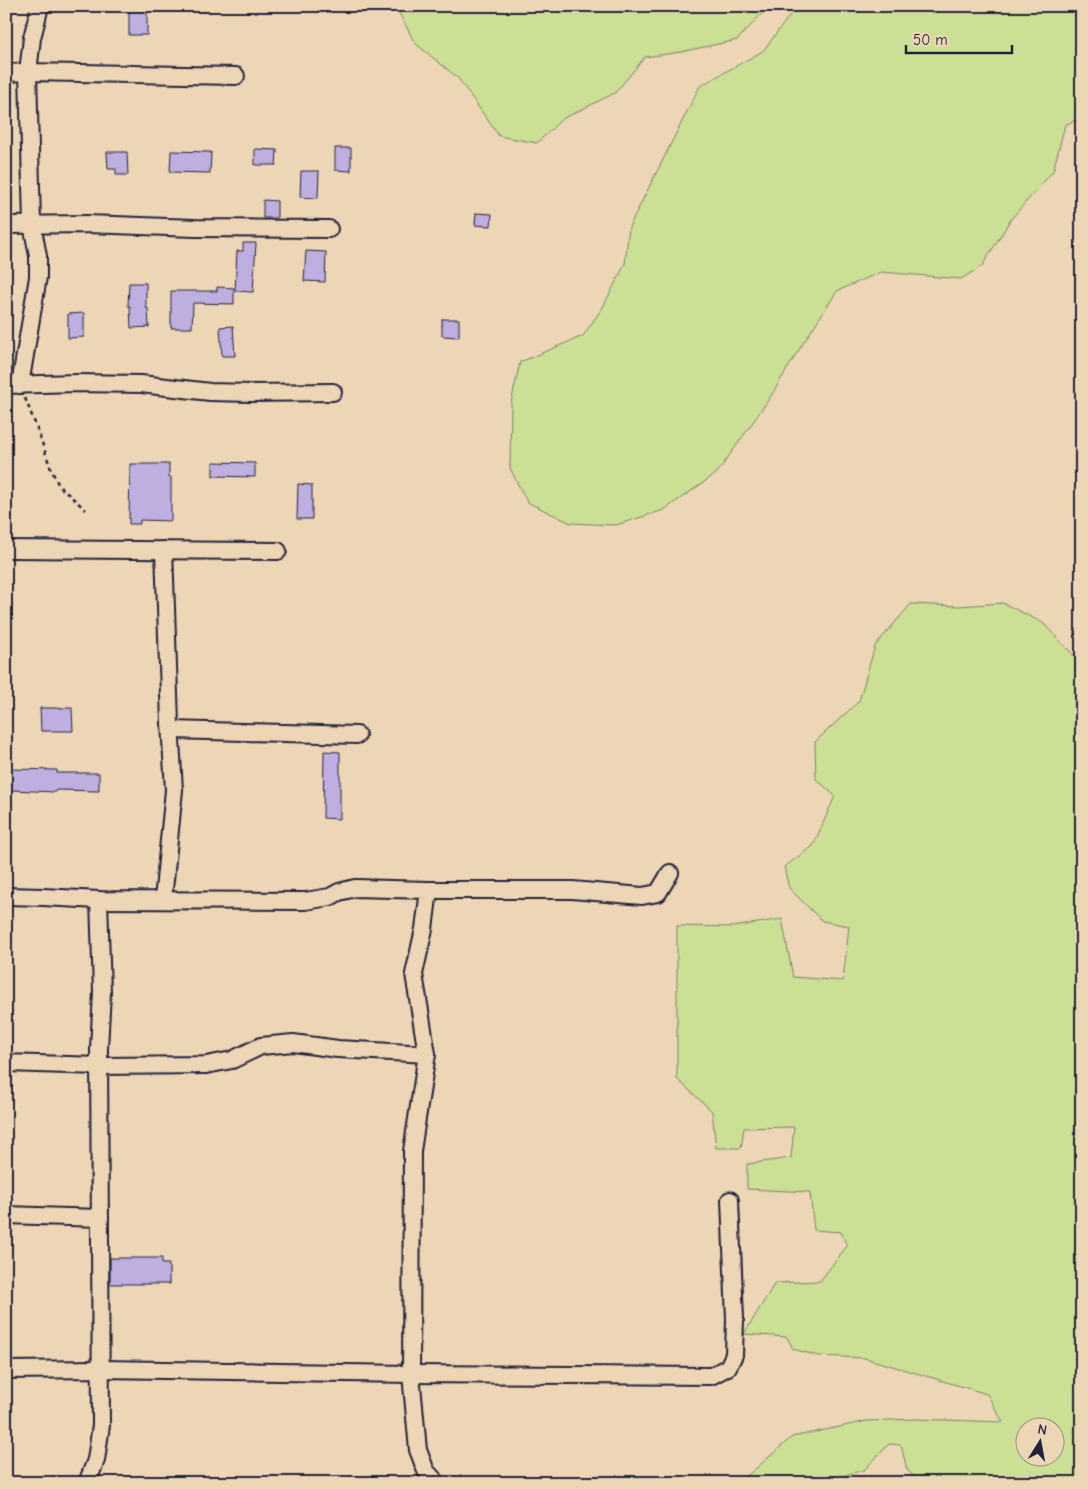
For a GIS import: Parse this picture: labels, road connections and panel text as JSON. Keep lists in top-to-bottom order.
{
  "scale_bar": "50 m",
  "north": "top"
}
